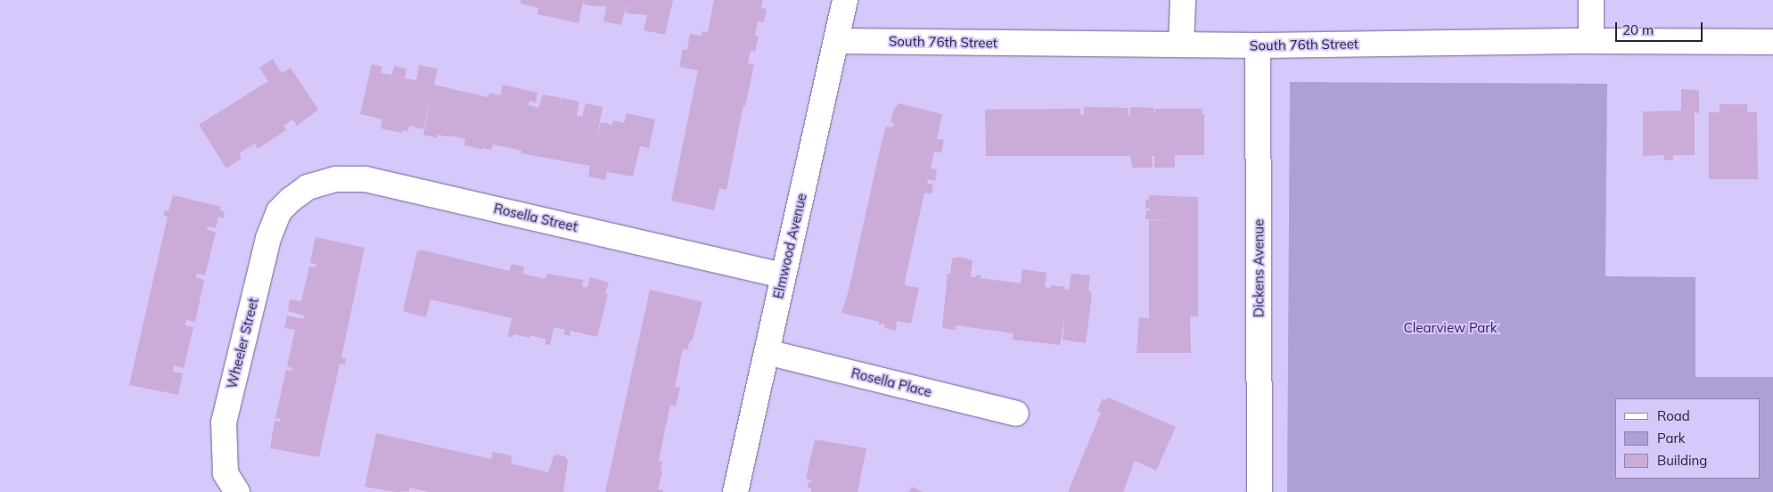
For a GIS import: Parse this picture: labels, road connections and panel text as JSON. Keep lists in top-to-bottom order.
{
  "streets": {
    "street": [
      "South 76th Street",
      "Rosella Street",
      "Elmwood Avenue",
      "Dickens Avenue",
      "Wheeler Street",
      "Rosella Place"
    ]
  },
  "crossings": [
    ["South 76th Street", "Elmwood Avenue"],
    ["South 76th Street", "Dickens Avenue"],
    ["Rosella Street", "Elmwood Avenue"],
    ["Rosella Street", "Wheeler Street"],
    ["Elmwood Avenue", "Rosella Place"]
  ],
  "parks": ["Clearview Park"],
  "legend": ["Road", "Park", "Building"],
  "scale_bar": "20 m"
}
